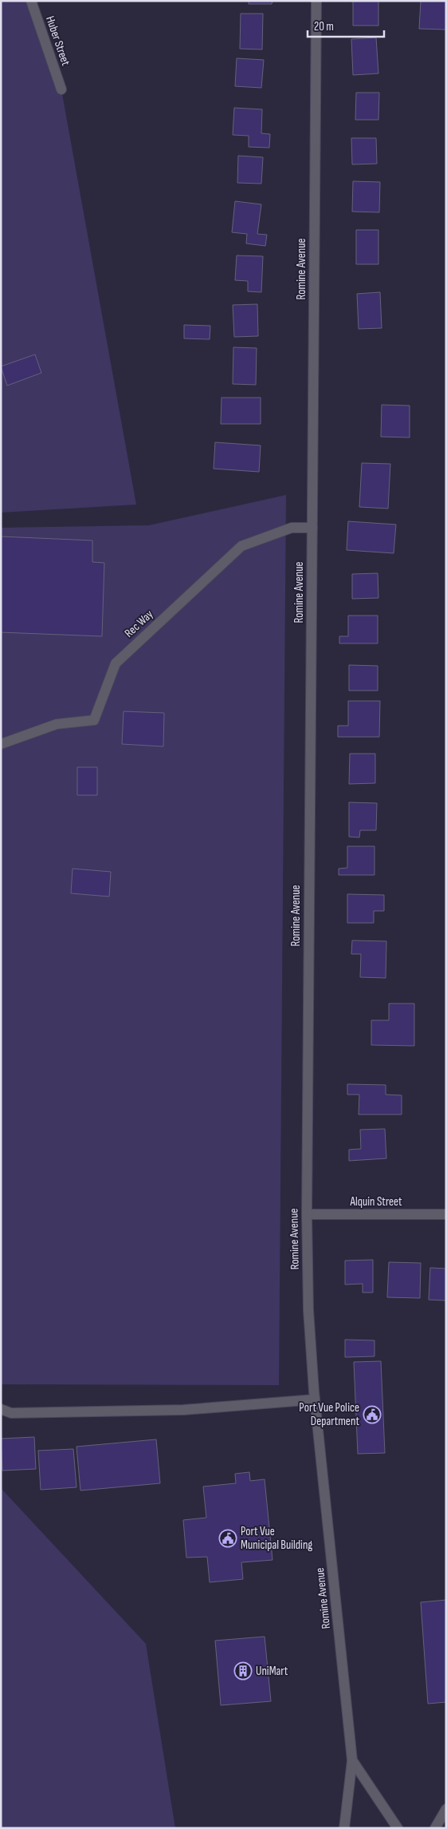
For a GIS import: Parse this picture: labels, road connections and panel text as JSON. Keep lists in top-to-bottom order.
{
  "streets": {
    "street": [
      "Huber Street",
      "Romine Avenue",
      "Rec Way",
      "Alquin Street"
    ]
  },
  "crossings": [
    ["Romine Avenue", "Rec Way"],
    ["Romine Avenue", "Alquin Street"]
  ],
  "places": {
    "public building": ["Port Vue Police Department", "Port Vue Municipal Building"],
    "building": ["UniMart"]
  },
  "scale_bar": "20 m"
}
